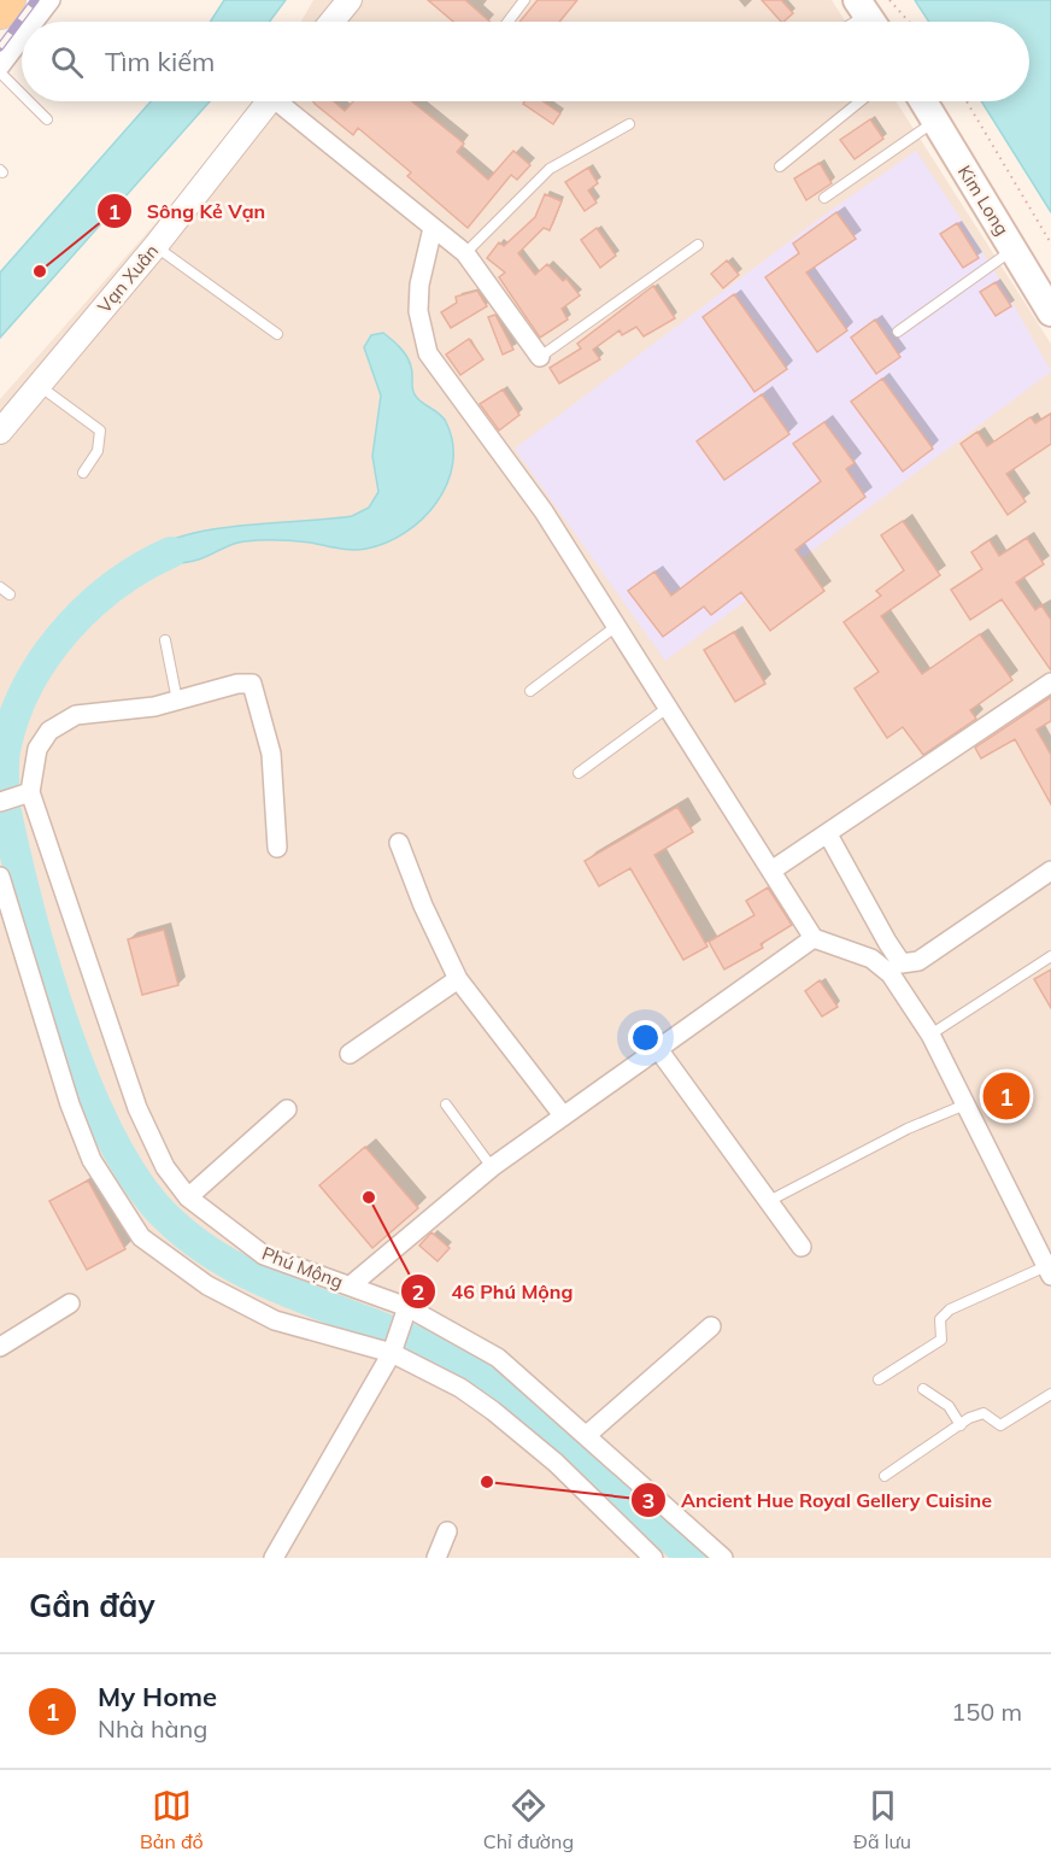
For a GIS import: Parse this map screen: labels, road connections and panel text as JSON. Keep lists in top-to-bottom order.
{
  "streets": {
    "main road": ["Kim Long"],
    "street": ["Vạn Xuân", "Phú Mộng"]
  },
  "places": ["Sông Kẻ Vạn", "46 Phú Mộng", "Ancient Hue Royal Gellery Cuisine"],
  "page": {
    "search": "Tìm kiếm",
    "pins": "1",
    "heading": "Gần đây",
    "list": [
      {
        "mark": "1",
        "name": "My Home",
        "note": "Nhà hàng",
        "value": "150 m"
      }
    ],
    "nav": ["Bản đồ", "Chỉ đường", "Đã lưu"]
  }
}
